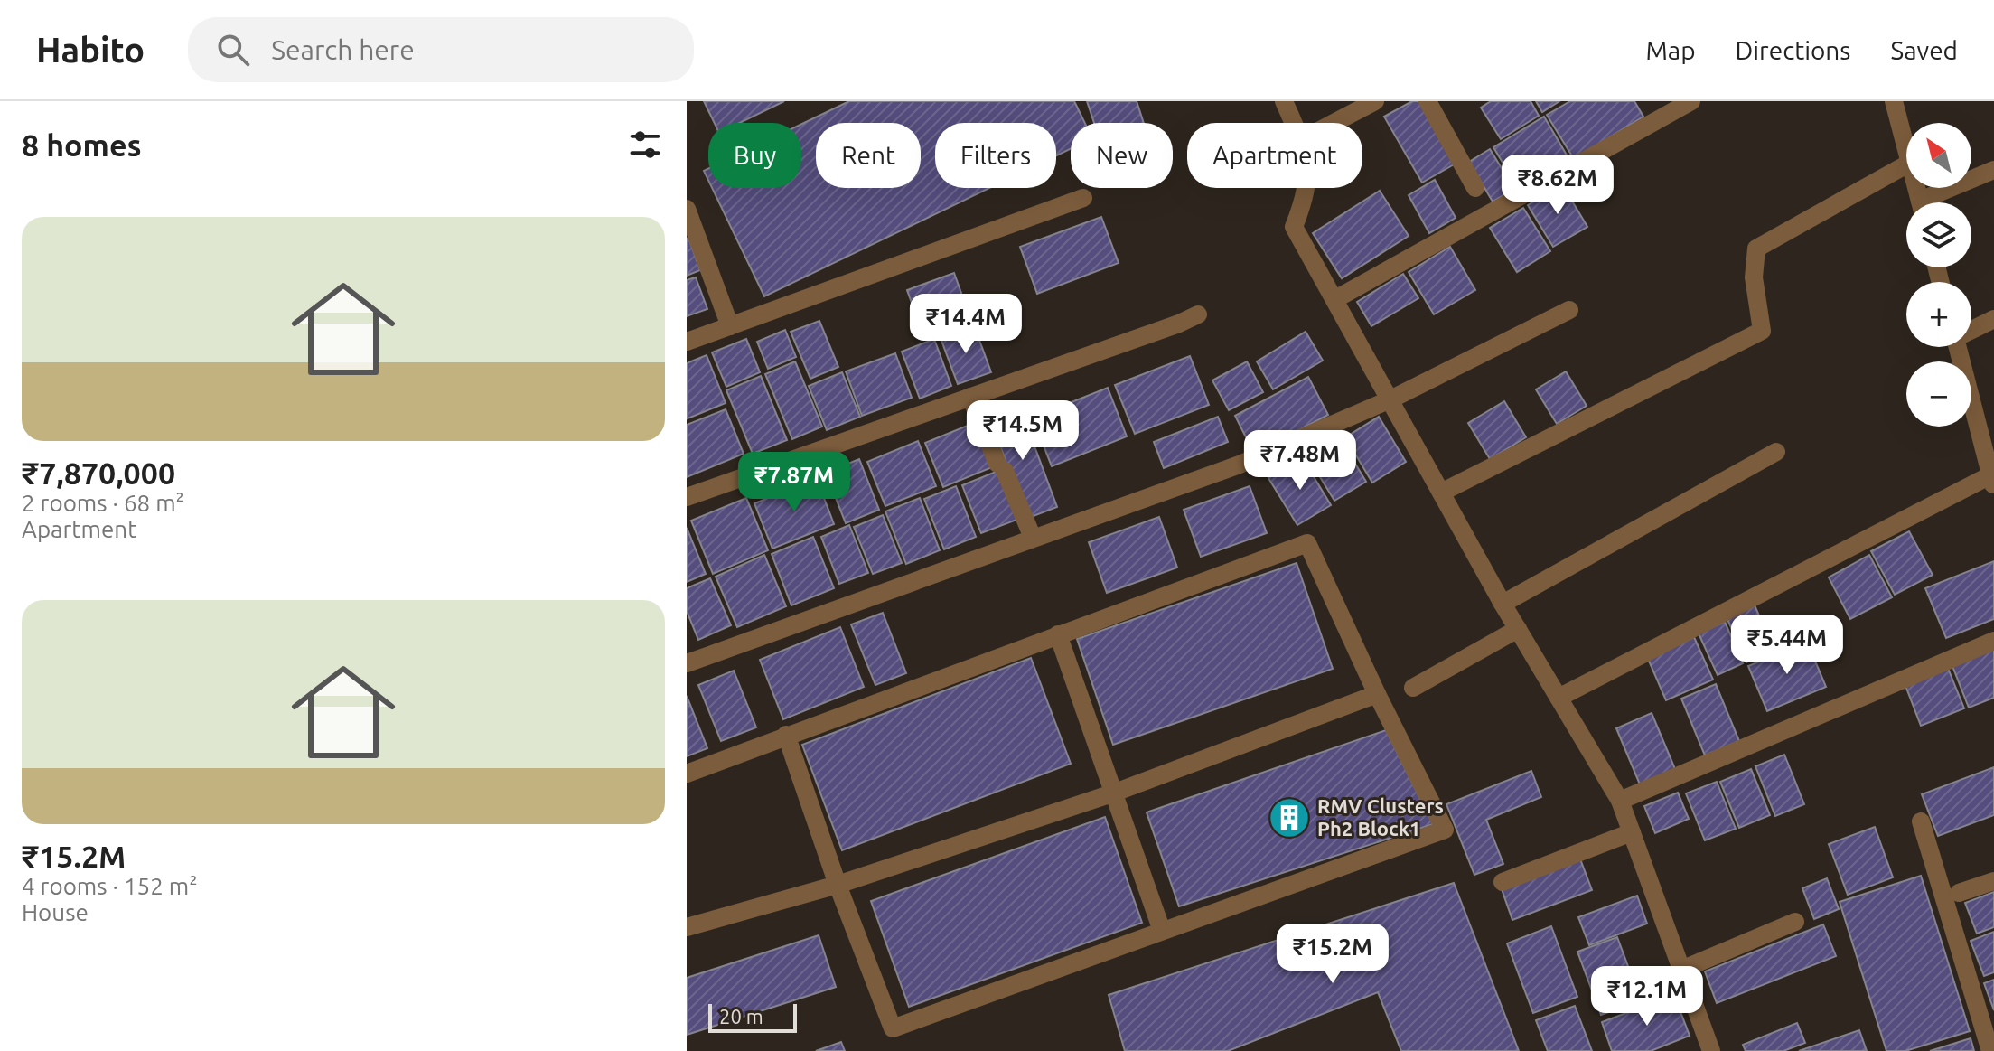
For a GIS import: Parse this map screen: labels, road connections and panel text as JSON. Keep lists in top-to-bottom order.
{
  "places": {
    "building": ["RMV Clusters Ph2 Block1"]
  },
  "scale_bar": "20 m",
  "north": "top left",
  "page": {
    "header": "Habito",
    "search": "Search here",
    "nav": ["Map", "Directions", "Saved"],
    "heading": "8 homes",
    "map_buttons": ["+", "−"],
    "chip": [
      "Buy",
      "Rent",
      "Filters",
      "New",
      "Apartment"
    ],
    "price": [
      "₹8.62M",
      "₹14.4M",
      "₹14.5M",
      "₹7.48M",
      "₹7.87M",
      "₹5.44M",
      "₹15.2M",
      "₹12.1M"
    ],
    "list": [
      {
        "name": "₹7,870,000",
        "note": "2 rooms · 68 m² · Apartment"
      },
      {
        "name": "₹15.2M",
        "note": "4 rooms · 152 m² · House"
      }
    ],
    "scale": "20 m"
  }
}
